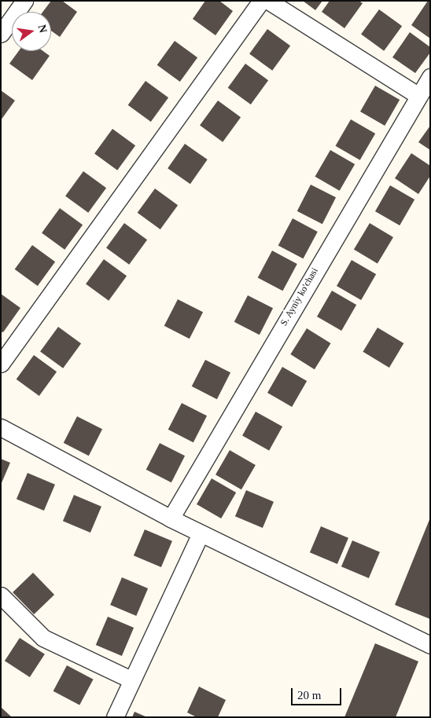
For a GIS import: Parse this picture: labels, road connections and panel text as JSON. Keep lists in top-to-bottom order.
{
  "streets": {
    "street": ["S. Ayniy ko'chasi"]
  },
  "scale_bar": "20 m",
  "north": "right"
}
